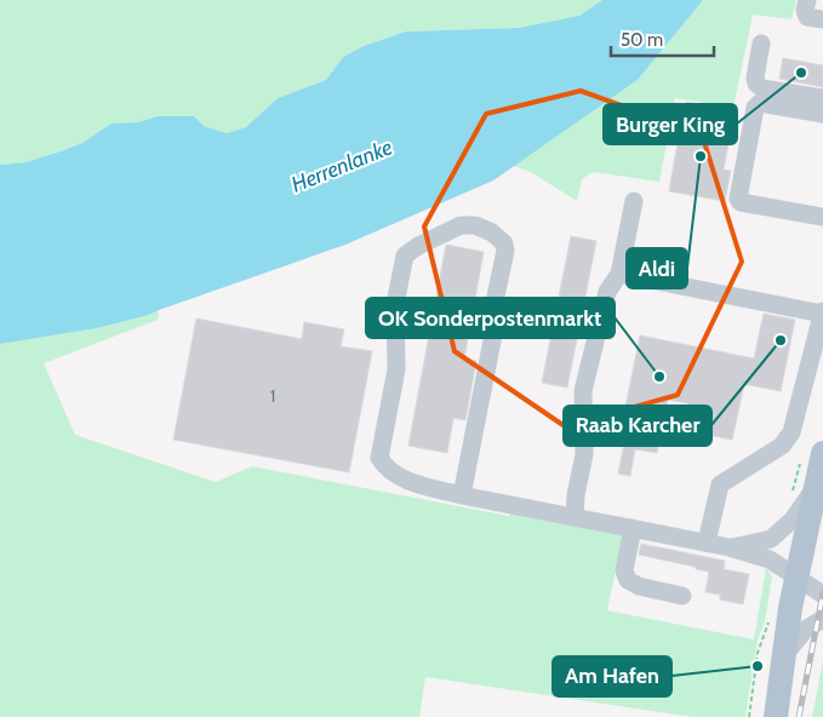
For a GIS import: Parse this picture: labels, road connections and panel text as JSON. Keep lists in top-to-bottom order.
{
  "water": ["Herrenlanke"],
  "places": [
    "Burger King",
    "Aldi",
    "Raab Karcher",
    "OK Sonderpostenmarkt",
    "Am Hafen"
  ],
  "house_numbers": ["1"],
  "scale_bar": "50 m"
}
